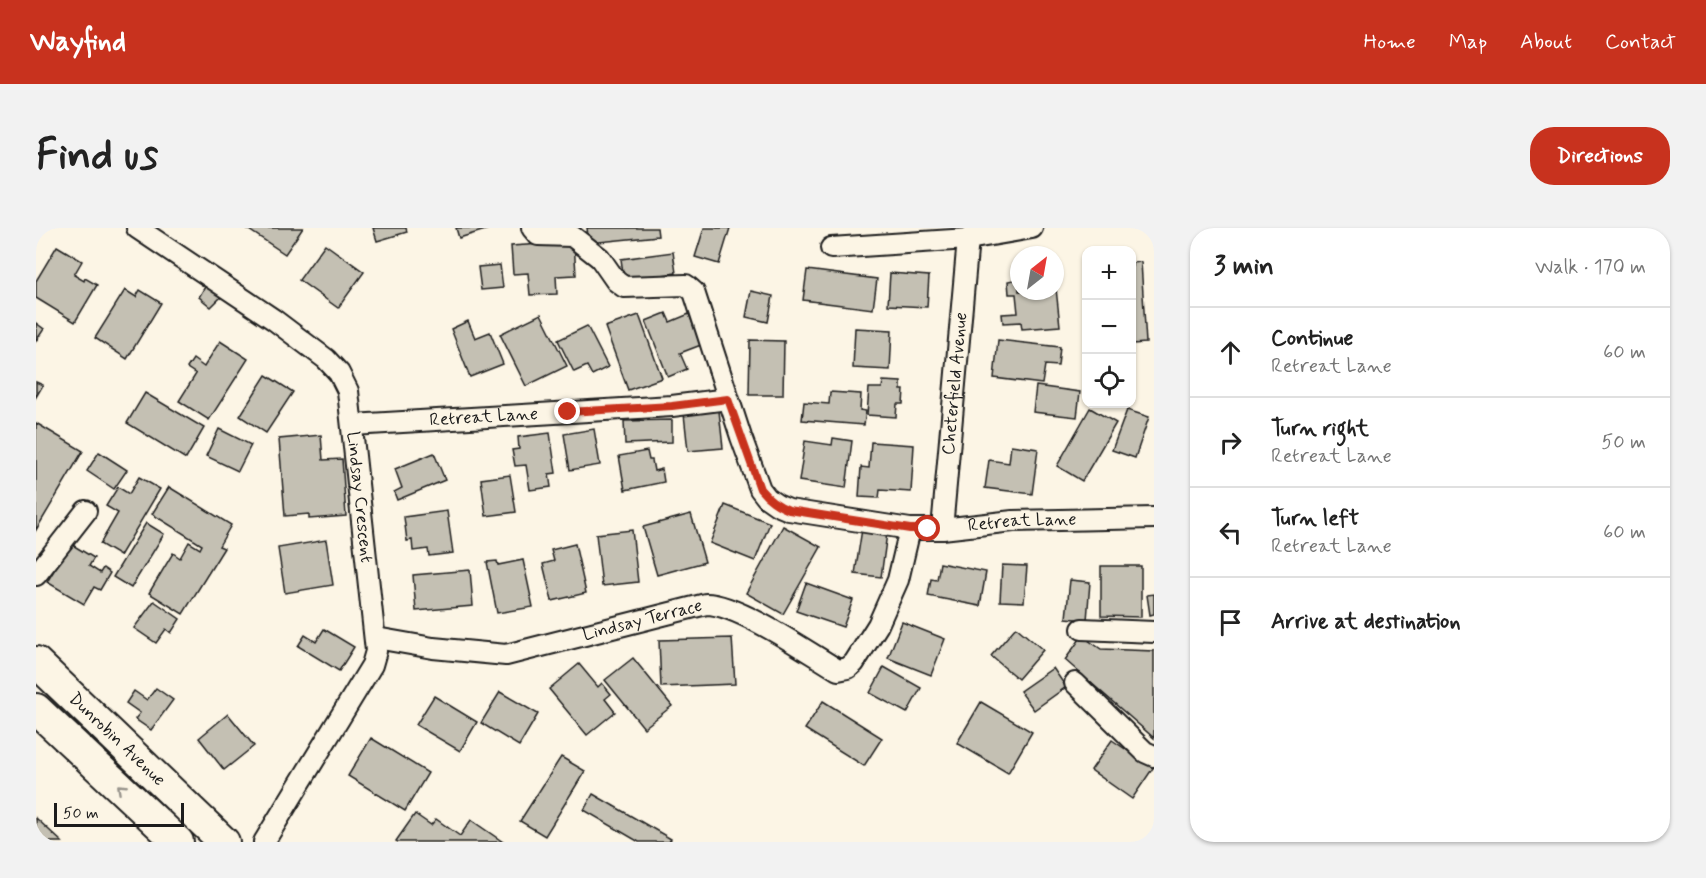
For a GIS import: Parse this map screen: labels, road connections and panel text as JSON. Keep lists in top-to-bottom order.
{
  "streets": {
    "highway": ["Dunrobin Avenue"],
    "street": [
      "Cheterfield Avenue",
      "Retreat Lane",
      "Lindsay Crescent",
      "Lindsay Terrace"
    ]
  },
  "crossings": [
    ["Cheterfield Avenue", "Retreat Lane"],
    ["Retreat Lane", "Lindsay Crescent"],
    ["Retreat Lane", "Lindsay Terrace"],
    ["Lindsay Crescent", "Lindsay Terrace"]
  ],
  "scale_bar": "50 m",
  "north": "top right",
  "page": {
    "header": "Wayfind",
    "nav": [
      "Home",
      "Map",
      "About",
      "Contact"
    ],
    "buttons": "Directions",
    "title": "Find us",
    "heading": ["3 min", "Walk · 170 m"],
    "map_buttons": ["+", "−"],
    "list": [
      ["Continue", "Retreat Lane", "60 m"],
      ["Turn right", "Retreat Lane", "50 m"],
      ["Turn left", "Retreat Lane", "60 m"],
      "Arrive at destination"
    ],
    "scale": "50 m"
  }
}
